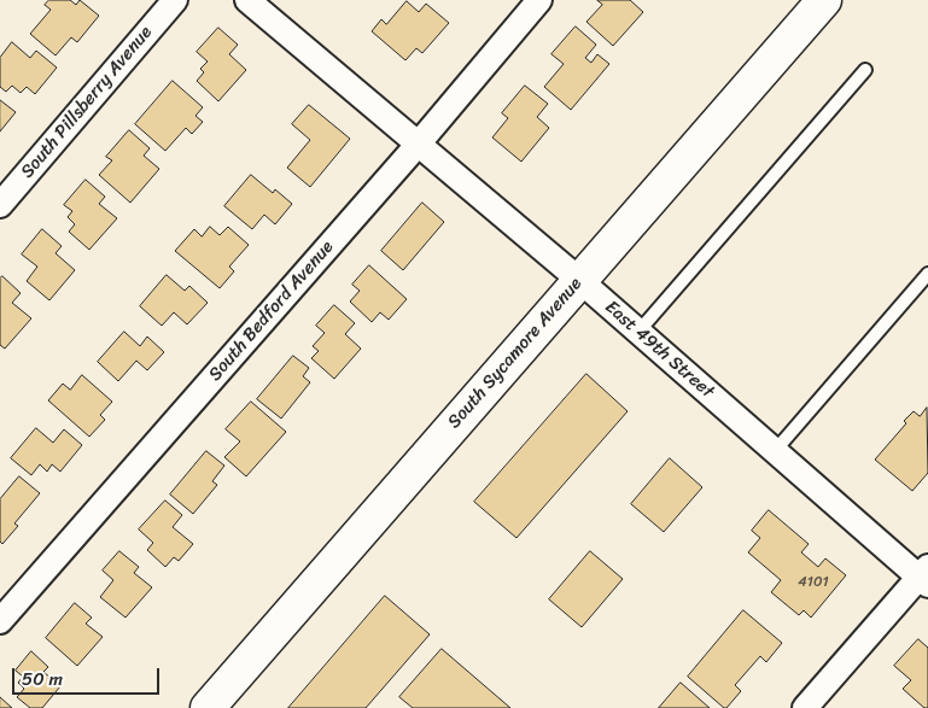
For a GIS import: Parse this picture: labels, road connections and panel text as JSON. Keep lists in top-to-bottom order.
{
  "streets": {
    "main road": ["South Sycamore Avenue"],
    "street": ["South Pillsberry Avenue", "South Bedford Avenue", "East 49th Street"]
  },
  "crossings": [
    ["South Bedford Avenue", "East 49th Street"],
    ["East 49th Street", "South Sycamore Avenue"]
  ],
  "house_numbers": ["4101"],
  "scale_bar": "50 m"
}
